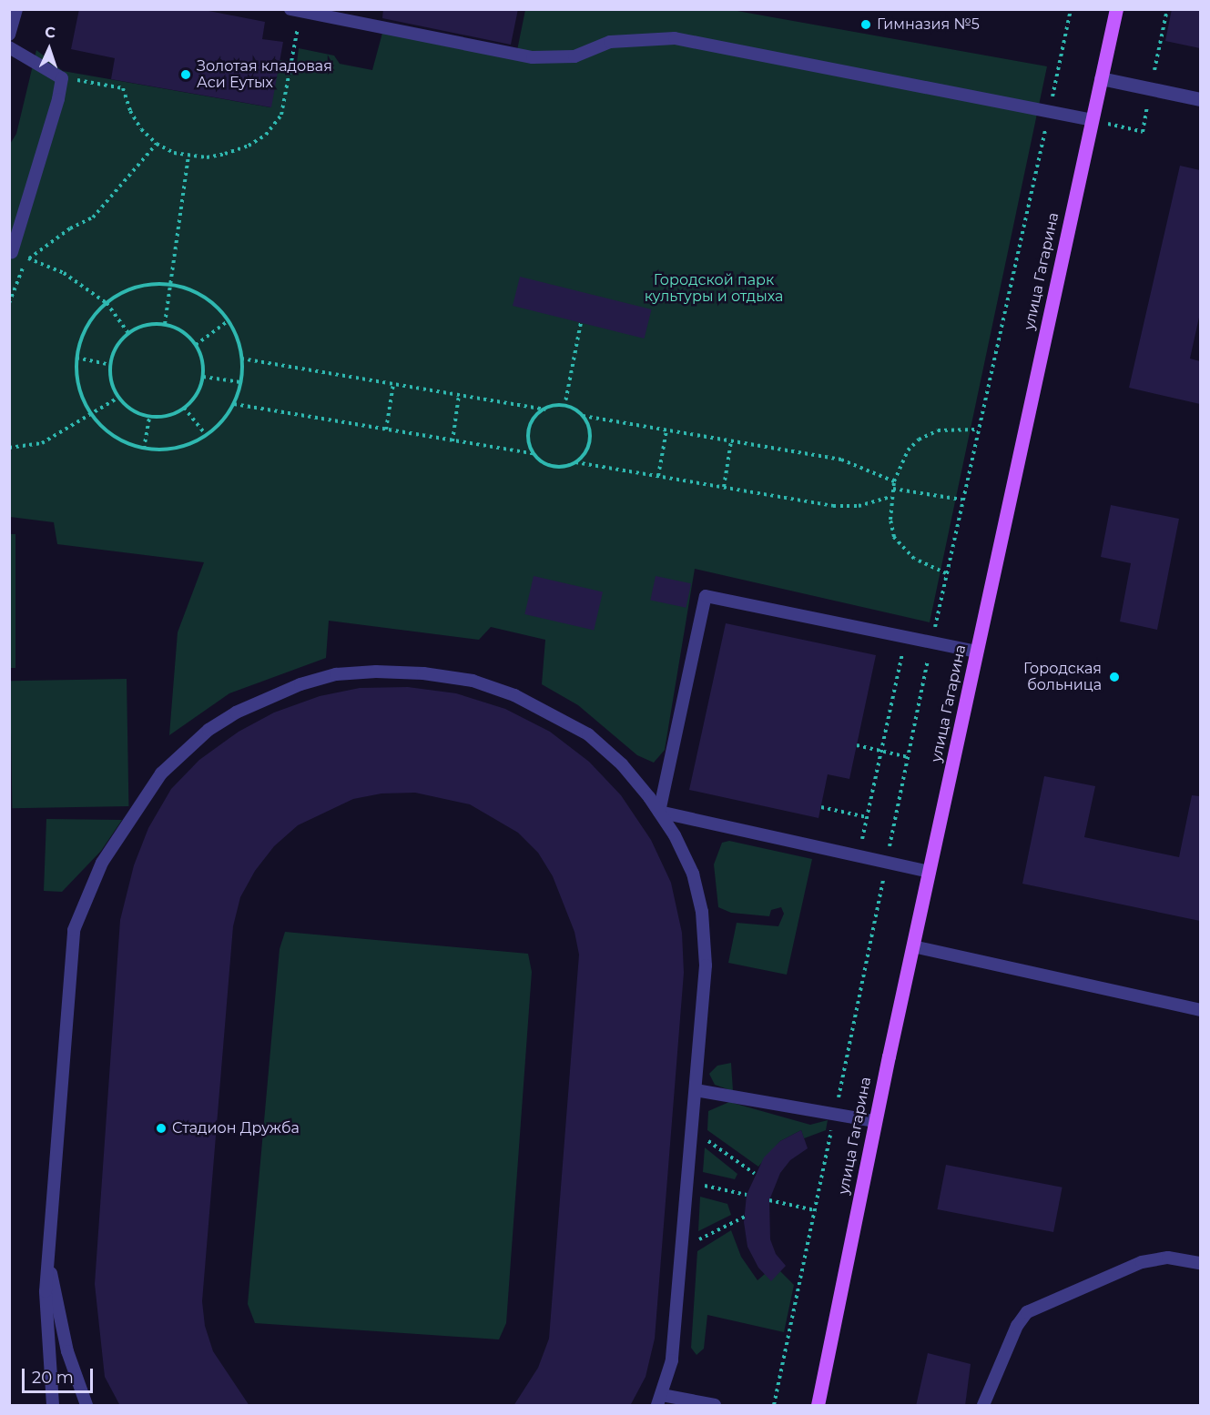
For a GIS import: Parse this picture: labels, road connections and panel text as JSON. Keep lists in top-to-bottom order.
{
  "streets": {
    "main road": ["улица Гагарина"]
  },
  "parks": ["Городской парк культуры и отдыха"],
  "places": [
    "Гимназия №5",
    "Золотая кладовая Аси Еутых",
    "Городская больница",
    "Стадион Дружба"
  ],
  "scale_bar": "20 m",
  "north": "top"
}
